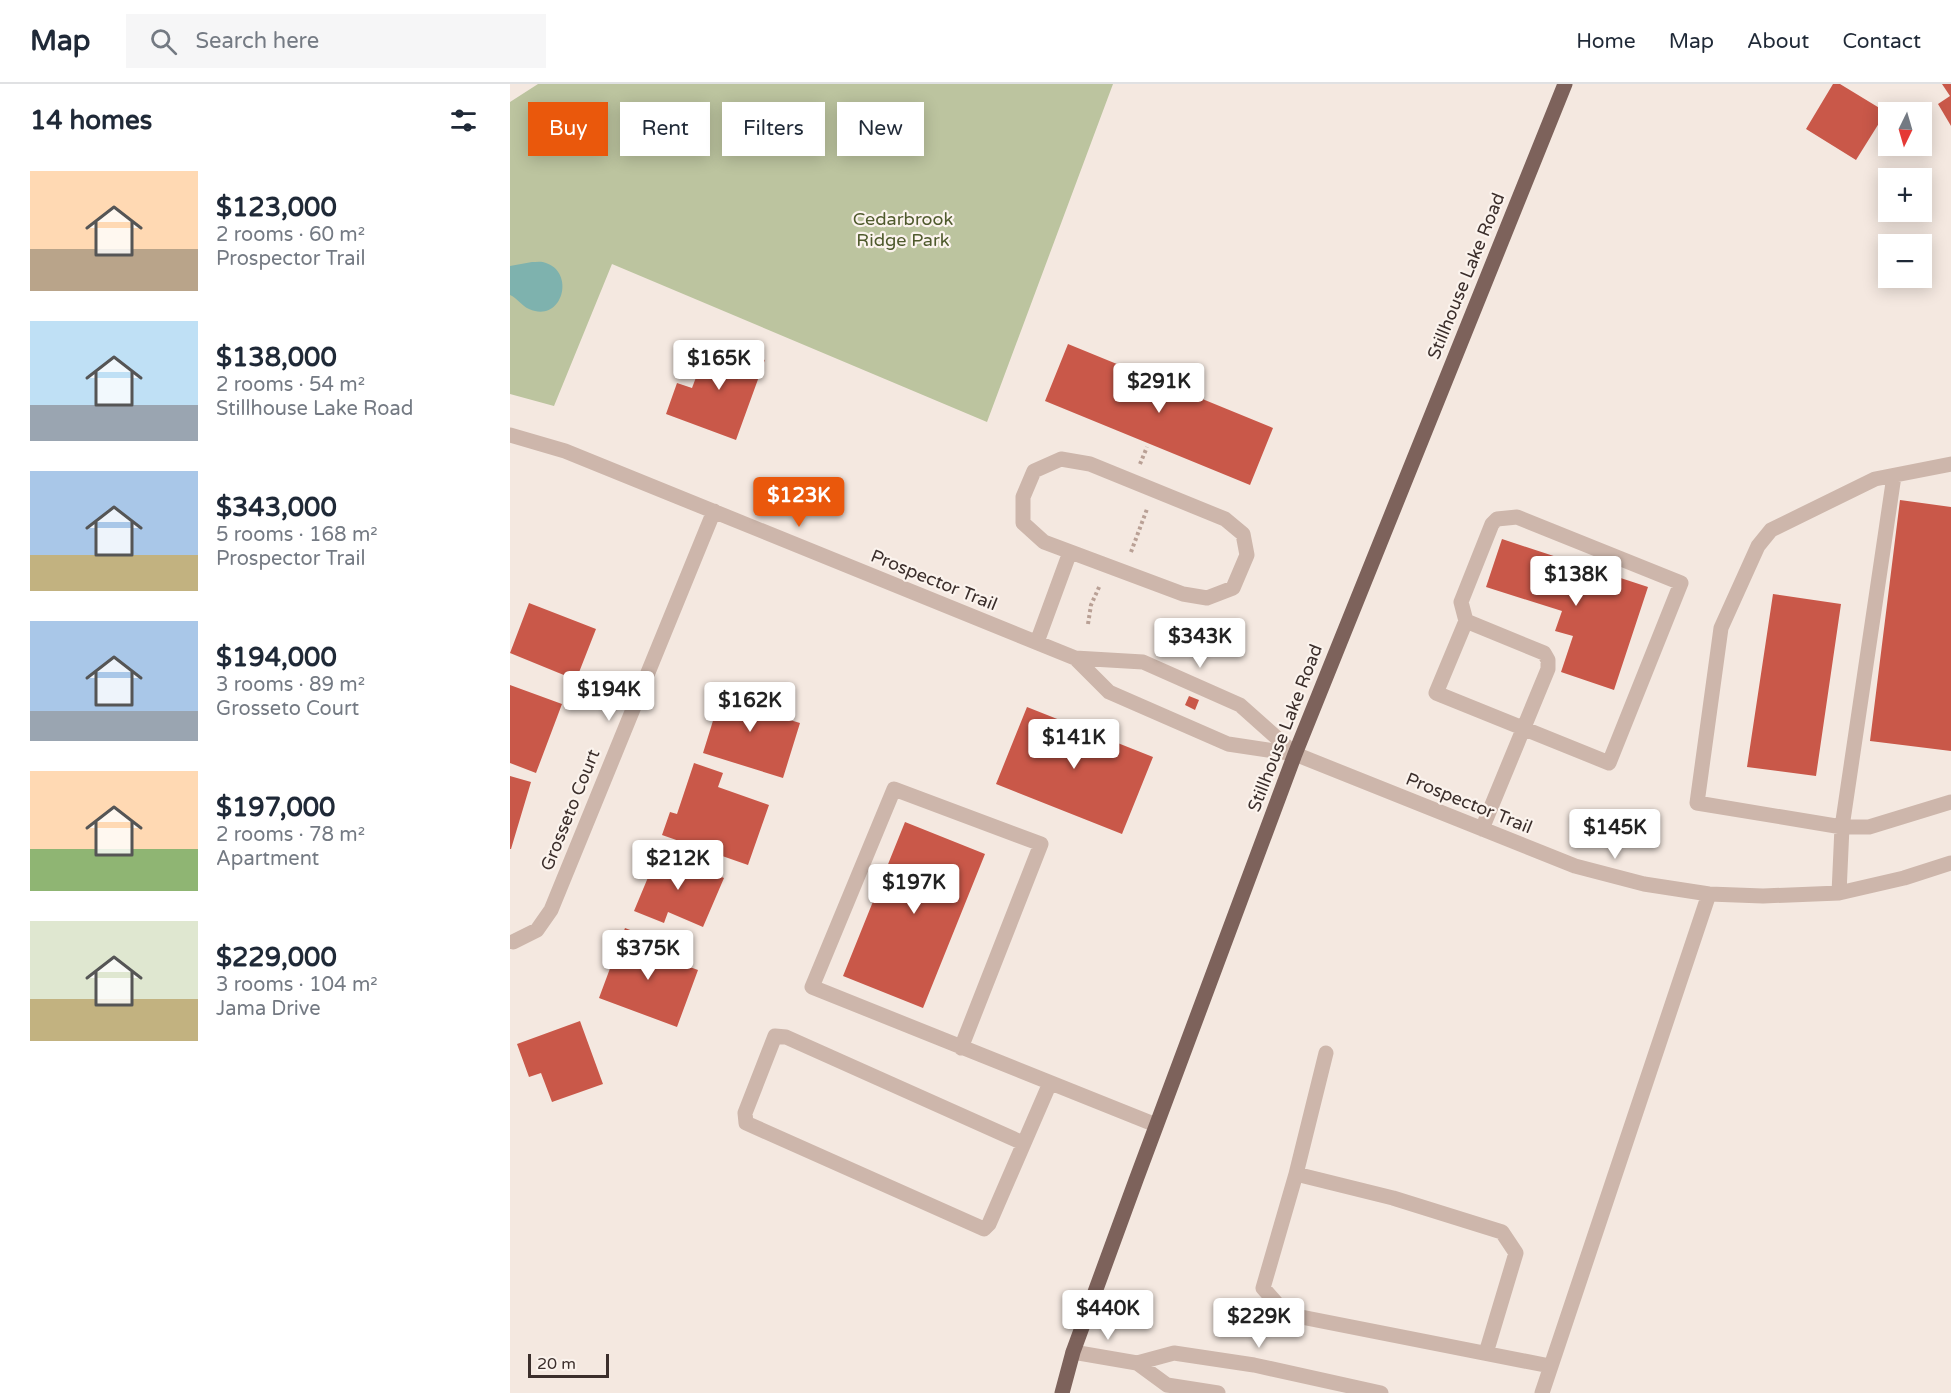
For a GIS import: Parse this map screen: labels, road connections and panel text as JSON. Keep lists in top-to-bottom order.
{
  "streets": {
    "main road": ["Stillhouse Lake Road"],
    "street": ["Prospector Trail", "Grosseto Court"]
  },
  "crossings": [
    ["Stillhouse Lake Road", "Prospector Trail"],
    ["Prospector Trail", "Grosseto Court"]
  ],
  "parks": ["Cedarbrook Ridge Park"],
  "scale_bar": "20 m",
  "north": "bottom",
  "page": {
    "header": "Map",
    "search": "Search here",
    "nav": [
      "Home",
      "Map",
      "About",
      "Contact"
    ],
    "heading": "14 homes",
    "map_buttons": ["+", "−"],
    "chip": [
      "Buy",
      "Rent",
      "Filters",
      "New"
    ],
    "list": [
      {
        "name": "$123,000",
        "note": "2 rooms · 60 m² · Prospector Trail"
      },
      {
        "name": "$138,000",
        "note": "2 rooms · 54 m² · Stillhouse Lake Road"
      },
      {
        "name": "$343,000",
        "note": "5 rooms · 168 m² · Prospector Trail"
      },
      {
        "name": "$194,000",
        "note": "3 rooms · 89 m² · Grosseto Court"
      },
      {
        "name": "$197,000",
        "note": "2 rooms · 78 m² · Apartment"
      },
      {
        "name": "$229,000",
        "note": "3 rooms · 104 m² · Jama Drive"
      }
    ],
    "price": [
      "$165K",
      "$291K",
      "$123K",
      "$138K",
      "$343K",
      "$194K",
      "$162K",
      "$141K",
      "$145K",
      "$212K",
      "$197K",
      "$375K",
      "$440K",
      "$229K"
    ],
    "scale": "20 m"
  }
}
